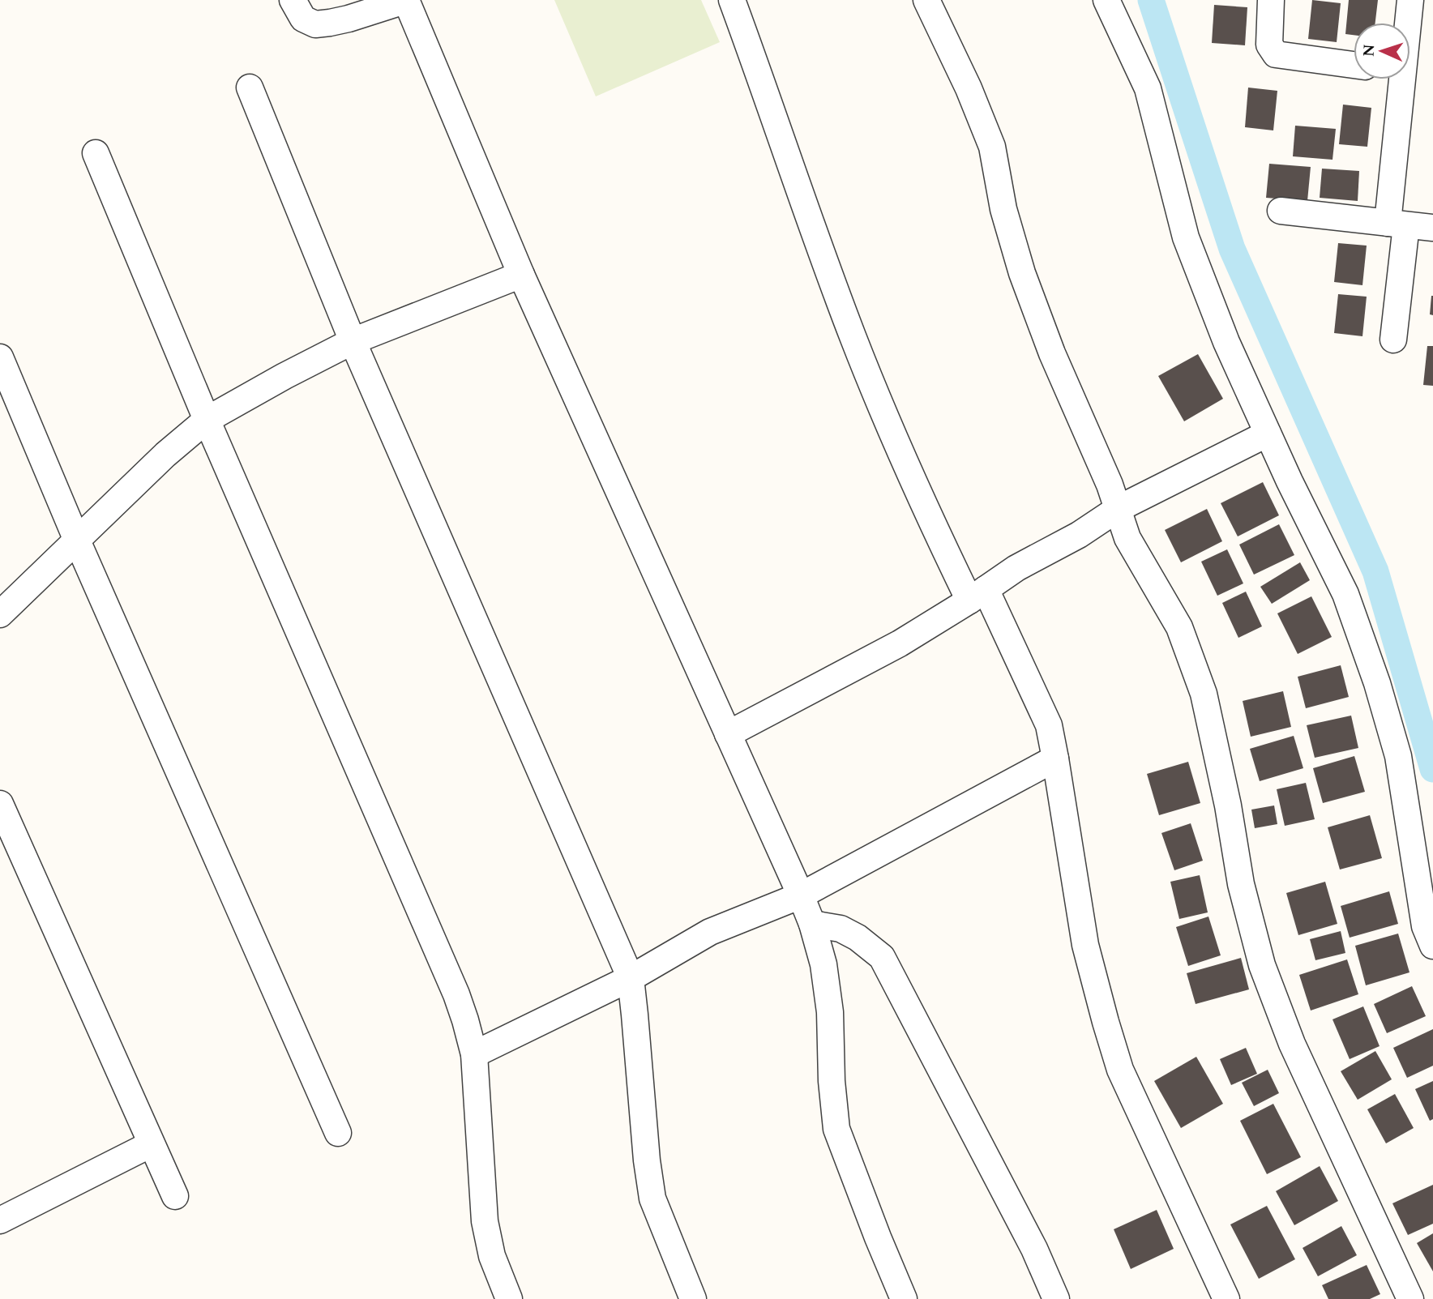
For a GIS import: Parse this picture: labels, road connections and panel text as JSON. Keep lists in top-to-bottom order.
{
  "north": "left"
}
